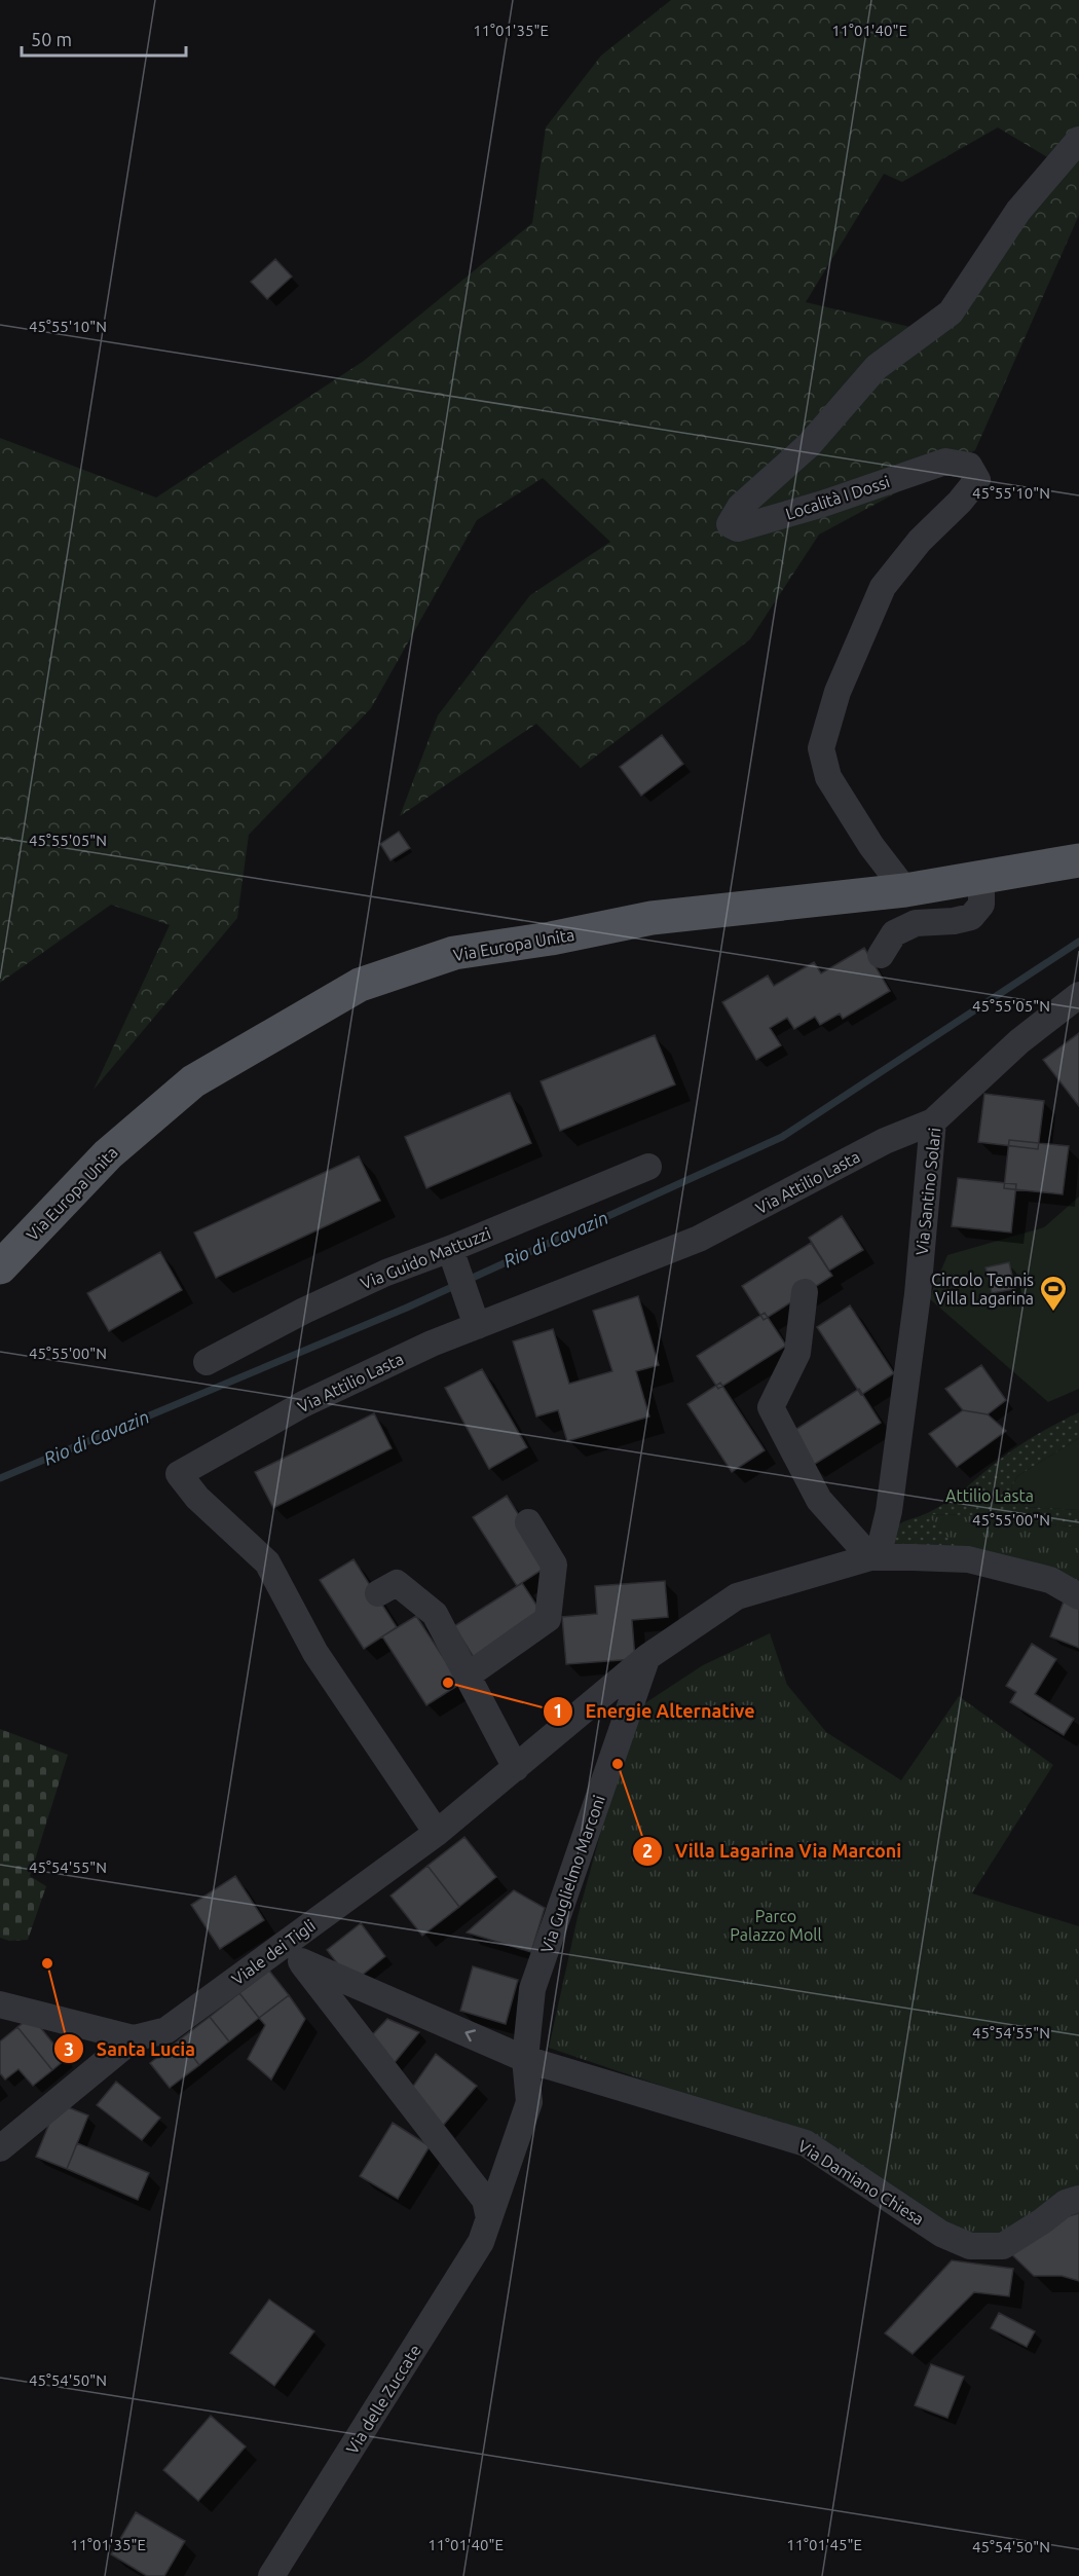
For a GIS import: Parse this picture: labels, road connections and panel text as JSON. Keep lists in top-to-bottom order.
{
  "streets": {
    "main road": ["Via Europa Unita"],
    "street": [
      "Località I Dossi",
      "Via Attilio Lasta",
      "Via Santino Solari",
      "Via Guido Mattuzzi",
      "Via Guglielmo Marconi",
      "Viale dei Tigli",
      "Via Damiano Chiesa",
      "Via delle Zuccate"
    ]
  },
  "crossings": [
    ["Località I Dossi", "Via Europa Unita"],
    ["Via Attilio Lasta", "Via Santino Solari"],
    ["Via Attilio Lasta", "Viale dei Tigli"],
    ["Via Santino Solari", "Viale dei Tigli"],
    ["Via Guglielmo Marconi", "Viale dei Tigli"],
    ["Via Guglielmo Marconi", "Via Damiano Chiesa"],
    ["Via Guglielmo Marconi", "Via delle Zuccate"]
  ],
  "water": ["Rio di Cavazin"],
  "parks": ["Attilio Lasta", "Parco Palazzo Moll"],
  "places": {
    "sports": ["Circolo Tennis Villa Lagarina"],
    "other": ["Energie Alternative", "Villa Lagarina Via Marconi", "Santa Lucia"]
  },
  "scale_bar": "50 m",
  "coordinates": [
    "11°01'35\"E",
    "11°01'40\"E",
    "45°55'10\"N",
    "45°55'05\"N",
    "45°55'00\"N",
    "45°54'55\"N",
    "45°54'50\"N",
    "11°01'45\"E"
  ]
}
